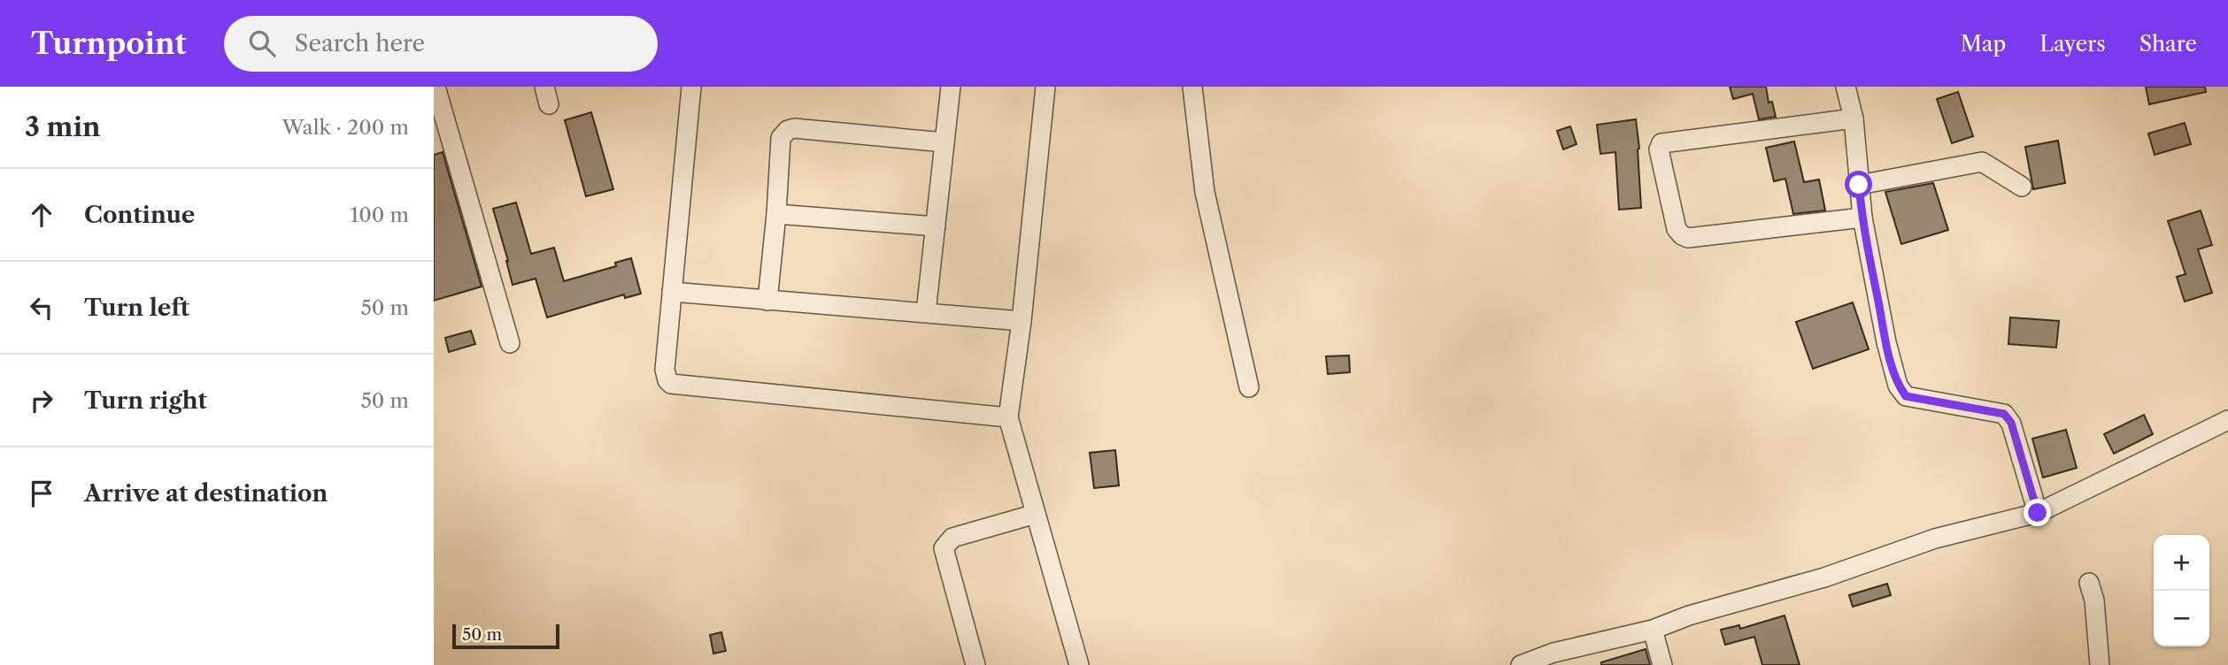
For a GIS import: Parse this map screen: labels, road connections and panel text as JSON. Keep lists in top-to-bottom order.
{
  "scale_bar": "50 m",
  "page": {
    "header": "Turnpoint",
    "search": "Search here",
    "nav": ["Map", "Layers", "Share"],
    "heading": ["3 min", "Walk · 200 m"],
    "list": [
      ["Continue", "100 m"],
      ["Turn left", "50 m"],
      ["Turn right", "50 m"],
      "Arrive at destination"
    ],
    "map_buttons": ["+", "−"],
    "scale": "50 m"
  }
}
